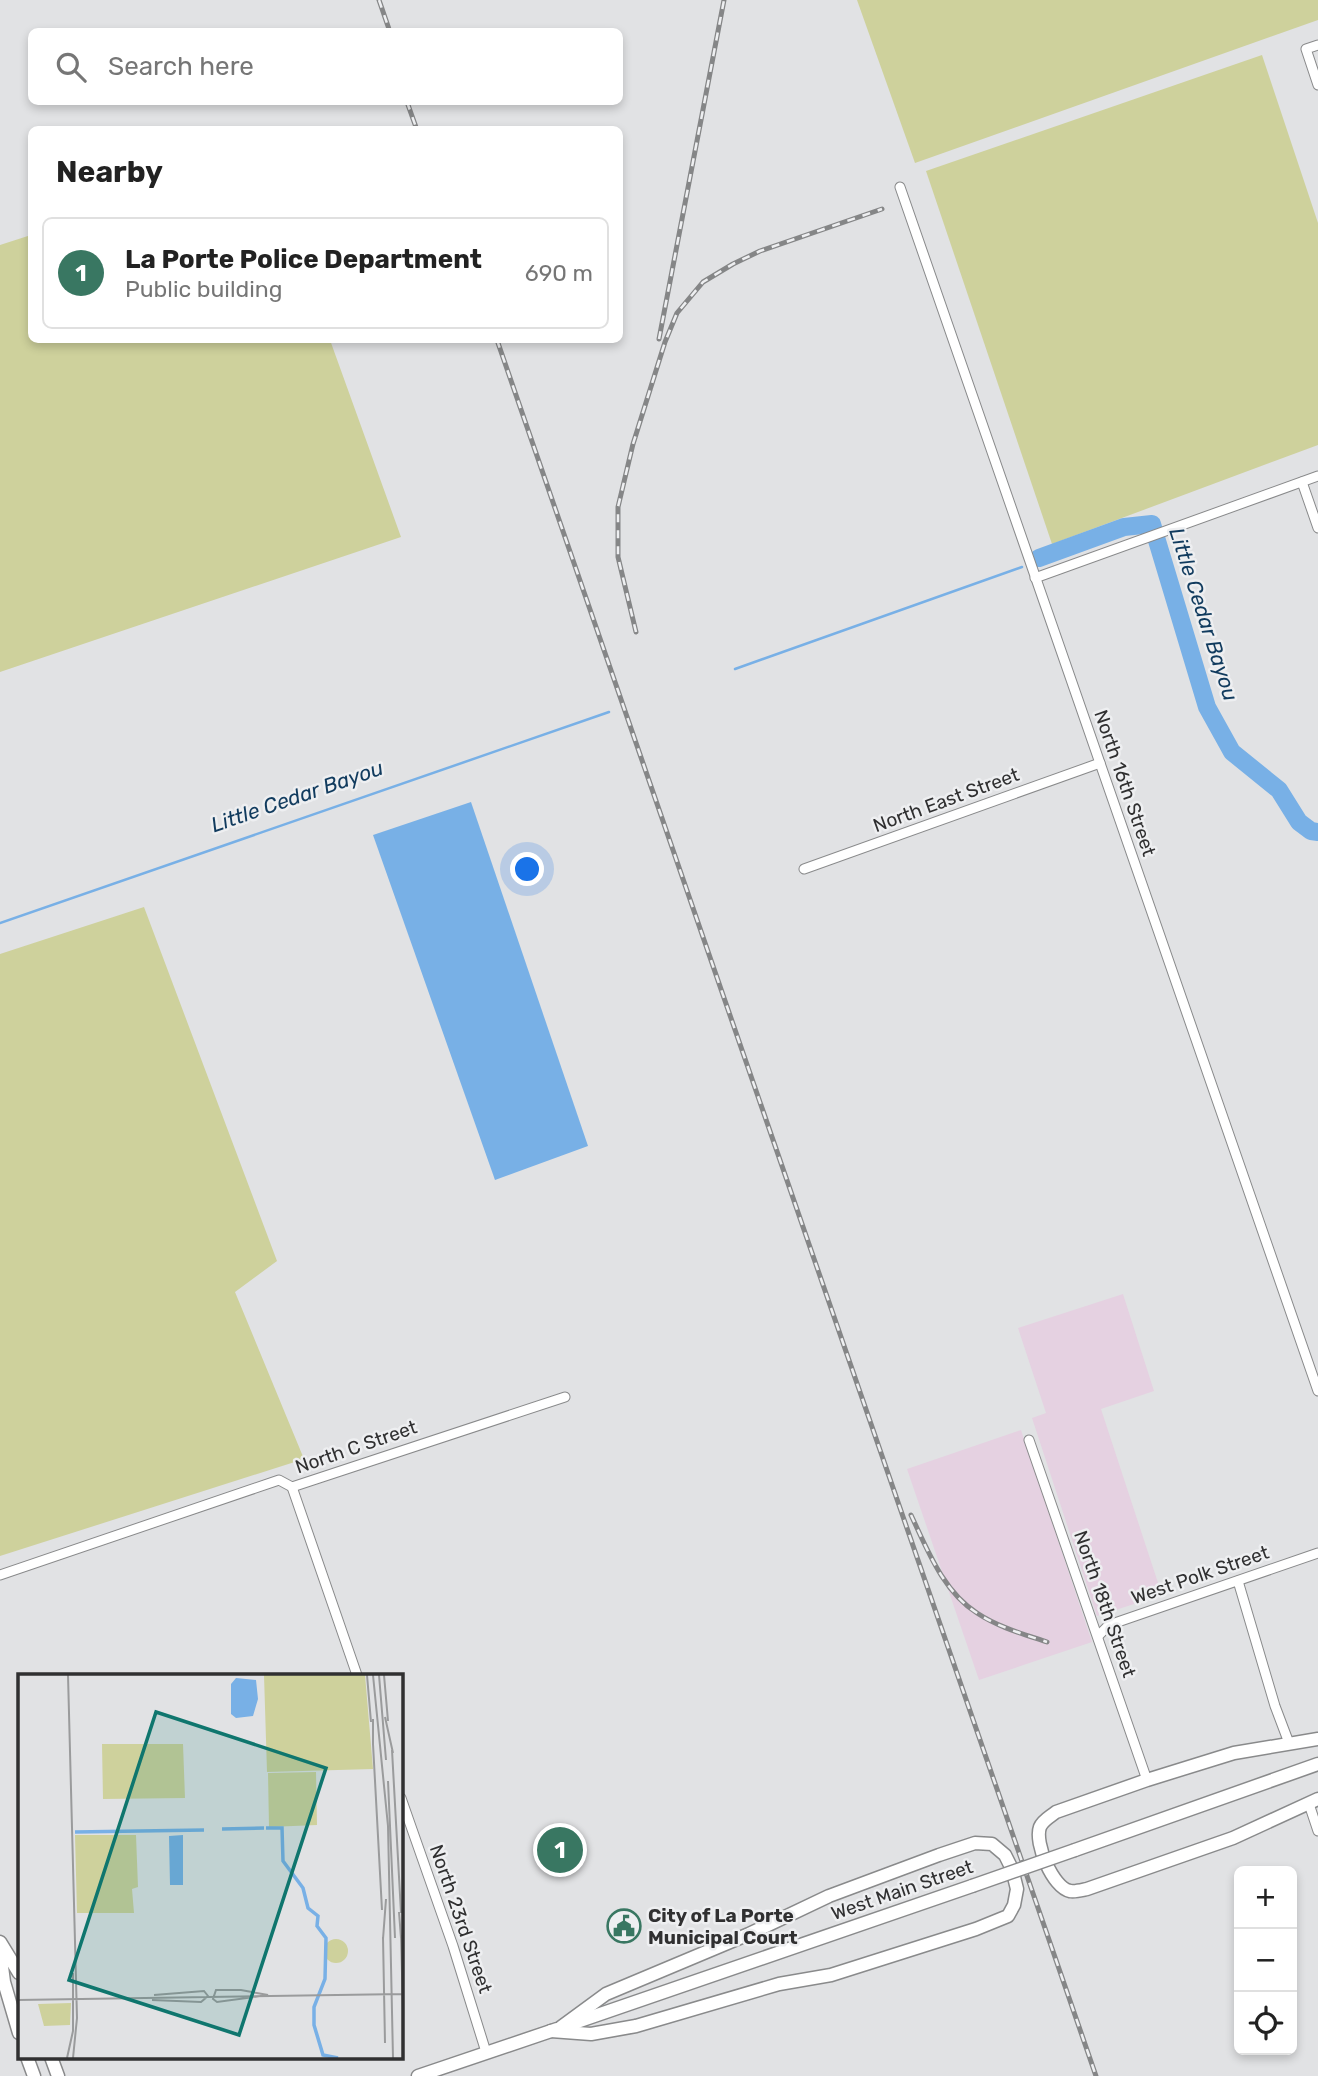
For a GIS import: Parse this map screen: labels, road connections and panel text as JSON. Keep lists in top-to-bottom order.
{
  "streets": {
    "main road": ["West Main Street"],
    "street": [
      "North 16th Street",
      "North East Street",
      "North C Street",
      "West Polk Street",
      "North 18th Street",
      "North 23rd Street"
    ]
  },
  "crossings": [
    ["North 16th Street", "North East Street"],
    ["West Polk Street", "North 18th Street"],
    ["West Main Street", "North 23rd Street"]
  ],
  "water": ["Little Cedar Bayou"],
  "places": {
    "public building": ["City of La Porte Municipal Court"]
  },
  "page": {
    "search": "Search here",
    "heading": "Nearby",
    "list": [
      {
        "mark": "1",
        "name": "La Porte Police Department",
        "note": "Public building",
        "value": "690 m"
      }
    ],
    "pins": "1",
    "map_buttons": ["+", "−"]
  }
}
